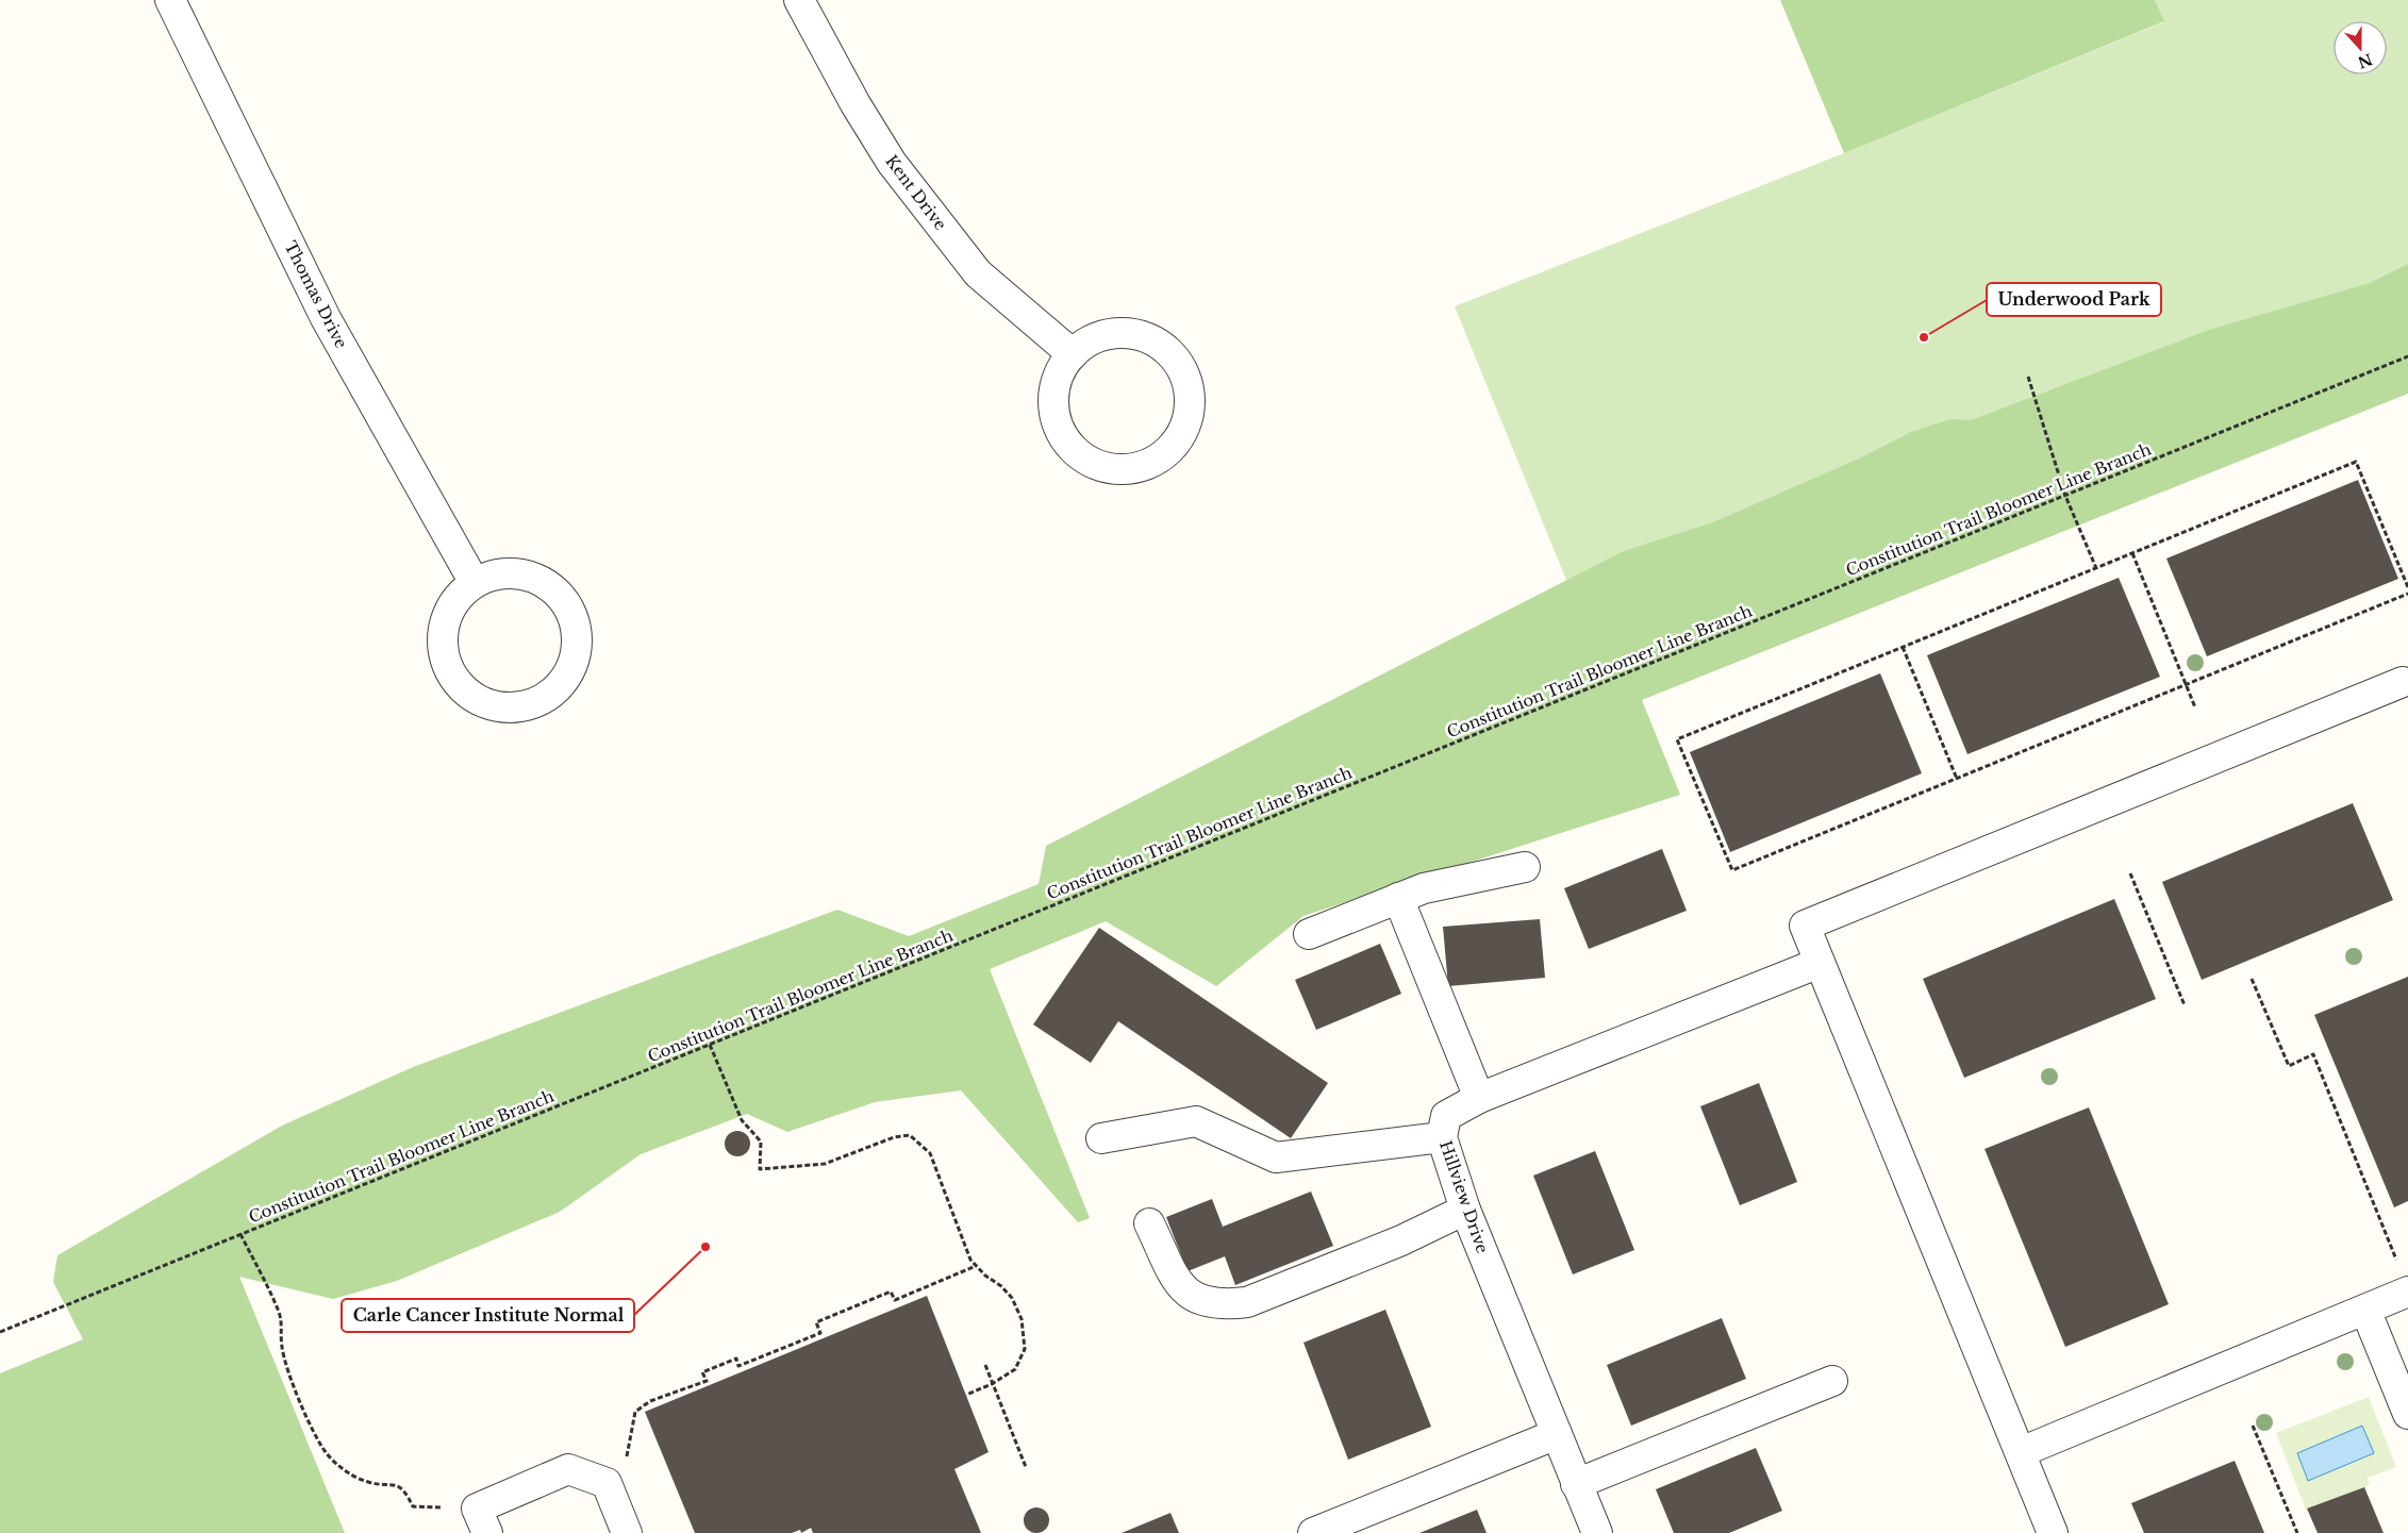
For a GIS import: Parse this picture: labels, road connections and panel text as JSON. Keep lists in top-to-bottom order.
{
  "streets": {
    "street": ["Kent Drive", "Thomas Drive", "Hillview Drive"],
    "path": ["Constitution Trail Bloomer Line Branch"]
  },
  "places": ["Underwood Park", "Carle Cancer Institute Normal"],
  "north": "bottom"
}
